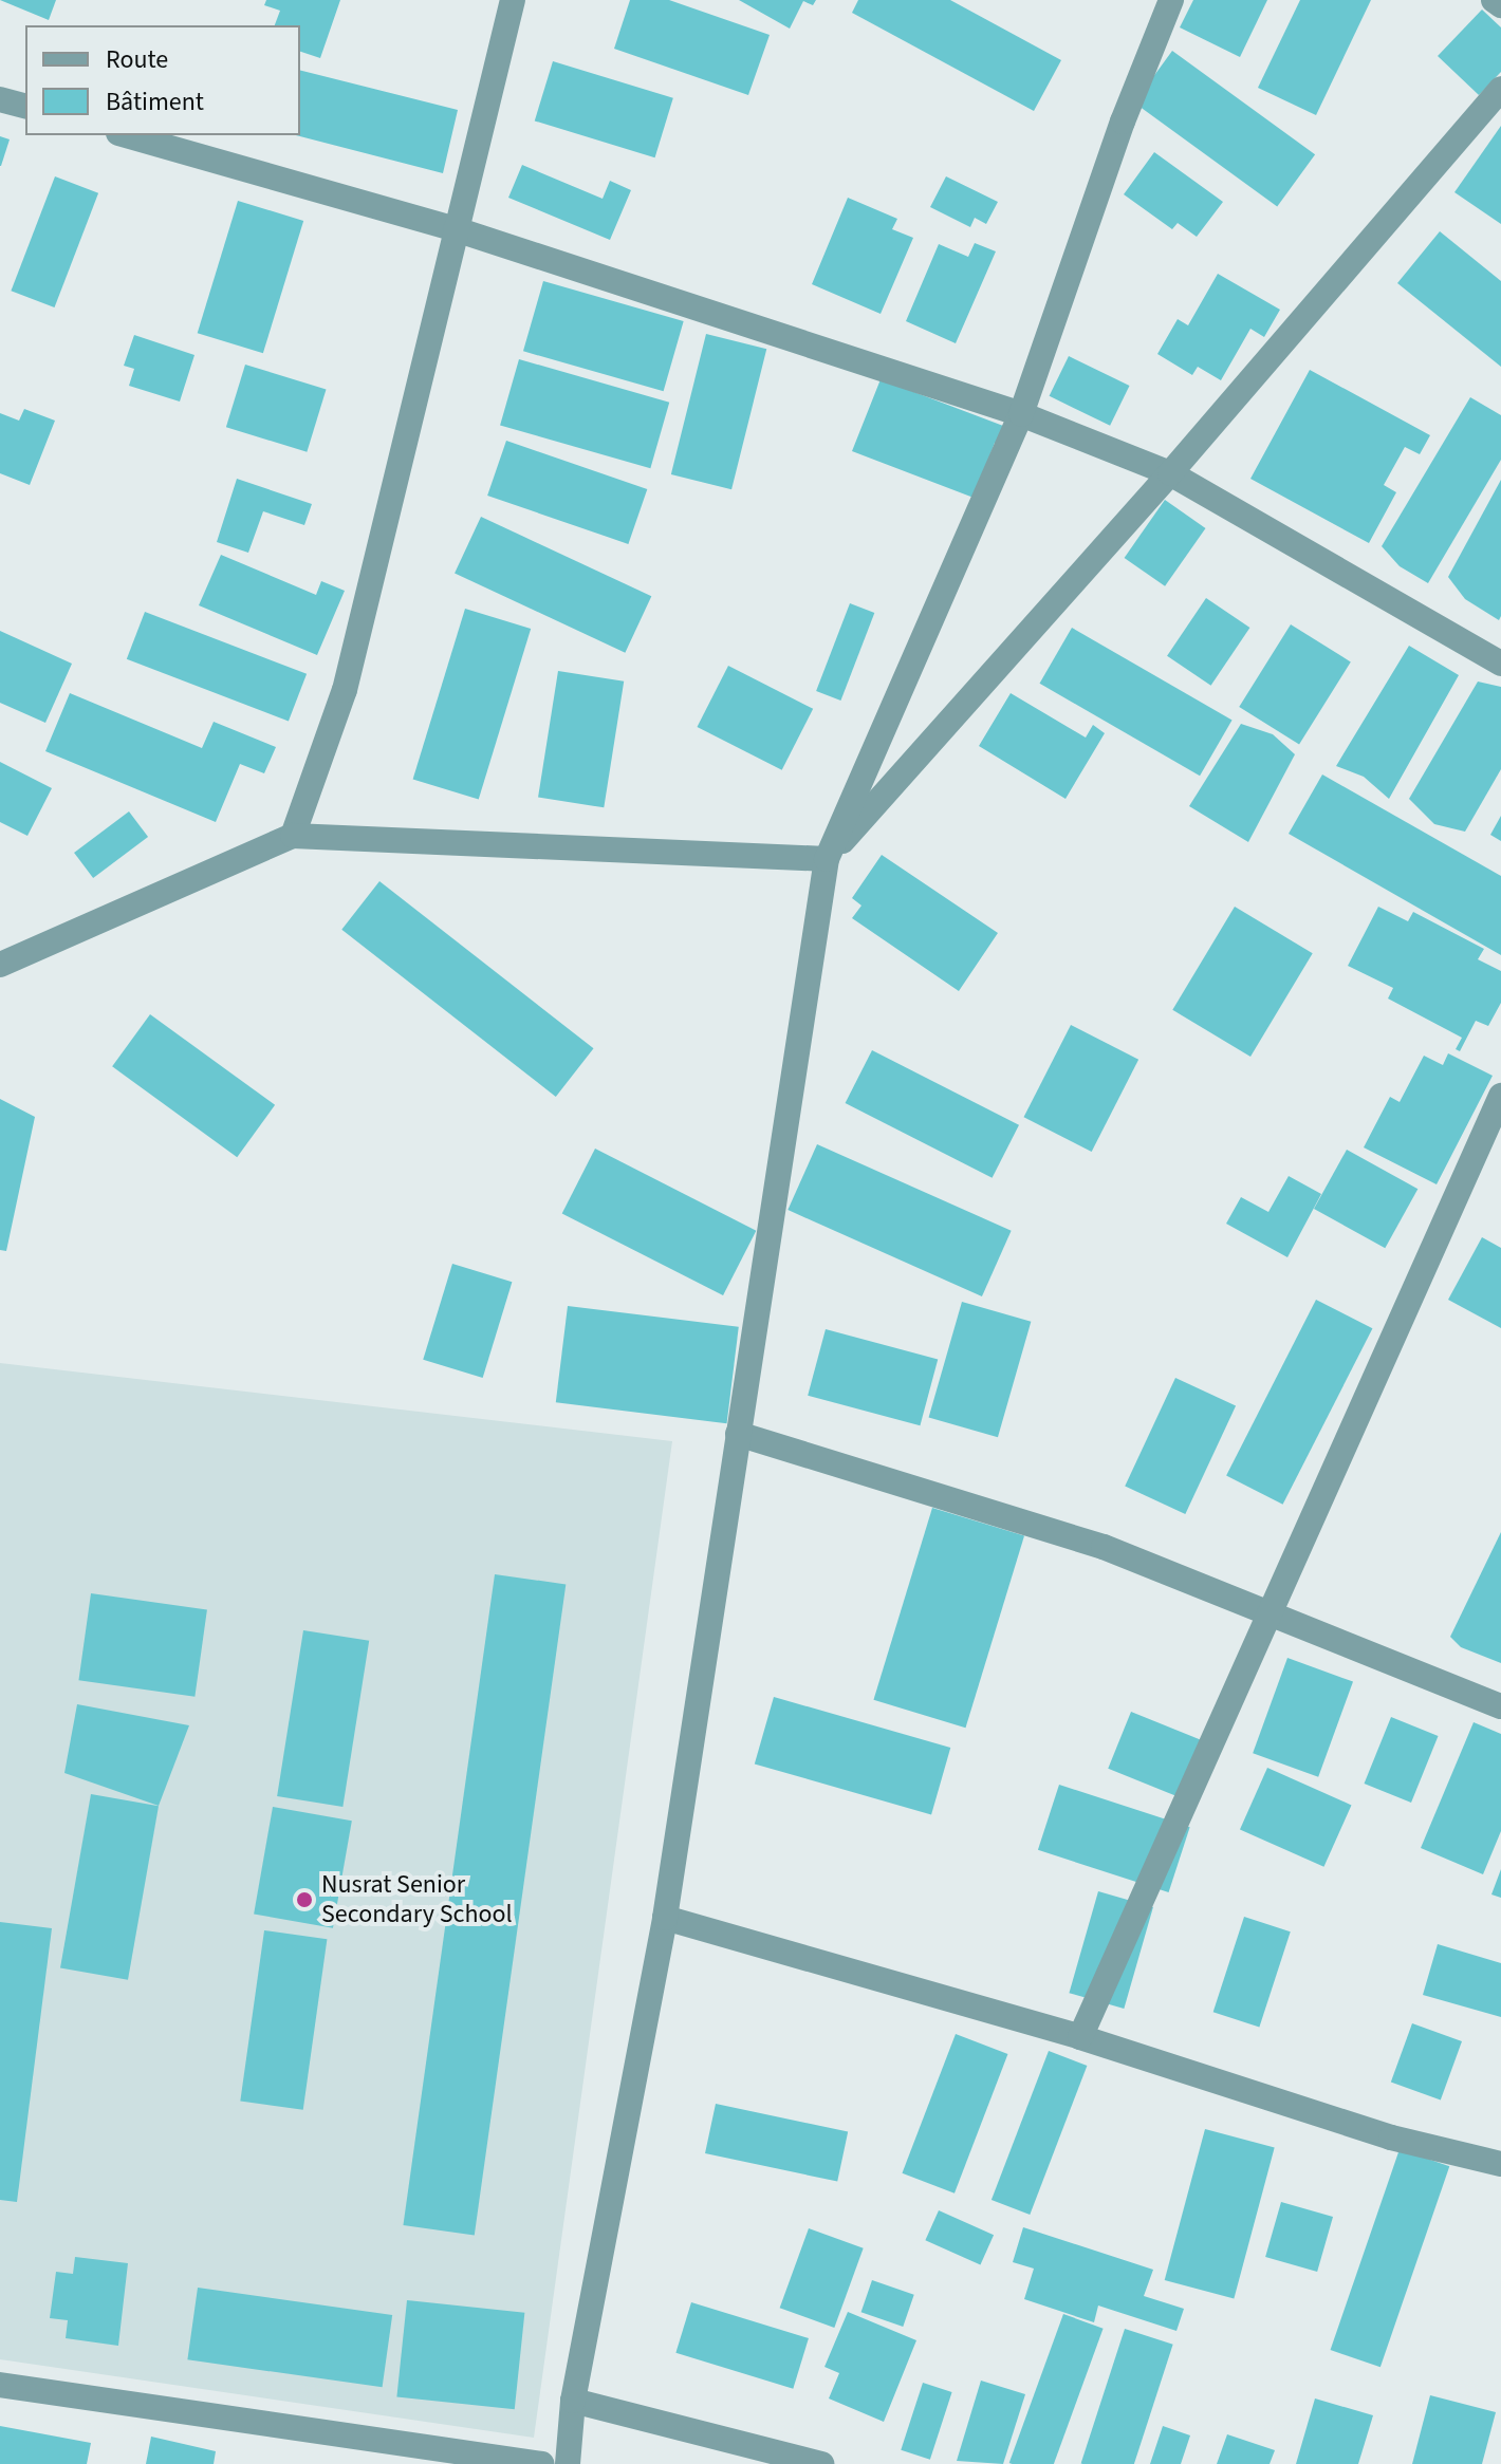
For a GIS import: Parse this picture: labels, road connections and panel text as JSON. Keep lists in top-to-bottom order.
{
  "places": ["Nusrat Senior Secondary School"],
  "legend": ["Route", "Bâtiment"]
}
